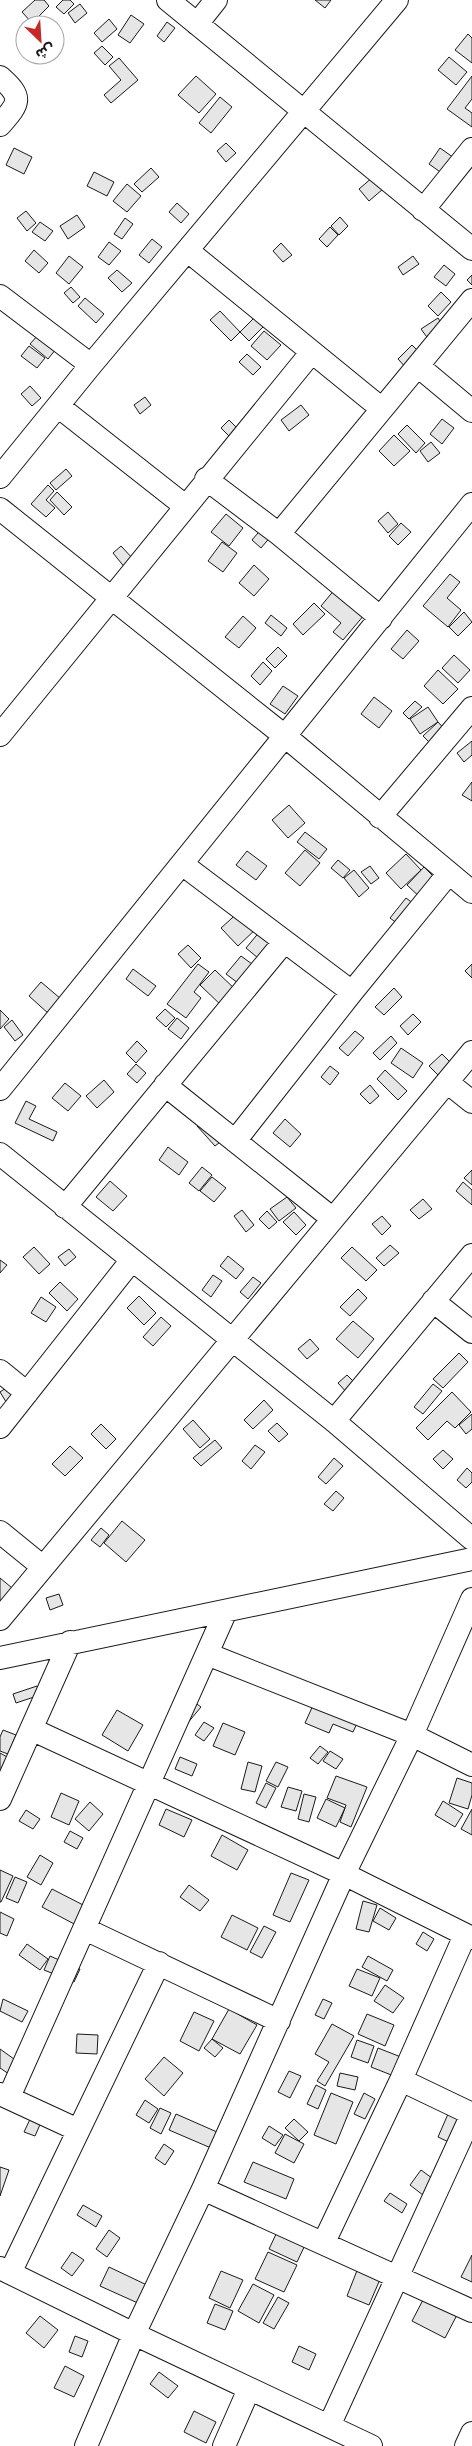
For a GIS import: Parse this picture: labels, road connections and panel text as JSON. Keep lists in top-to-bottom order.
{
  "north": "bottom right"
}
